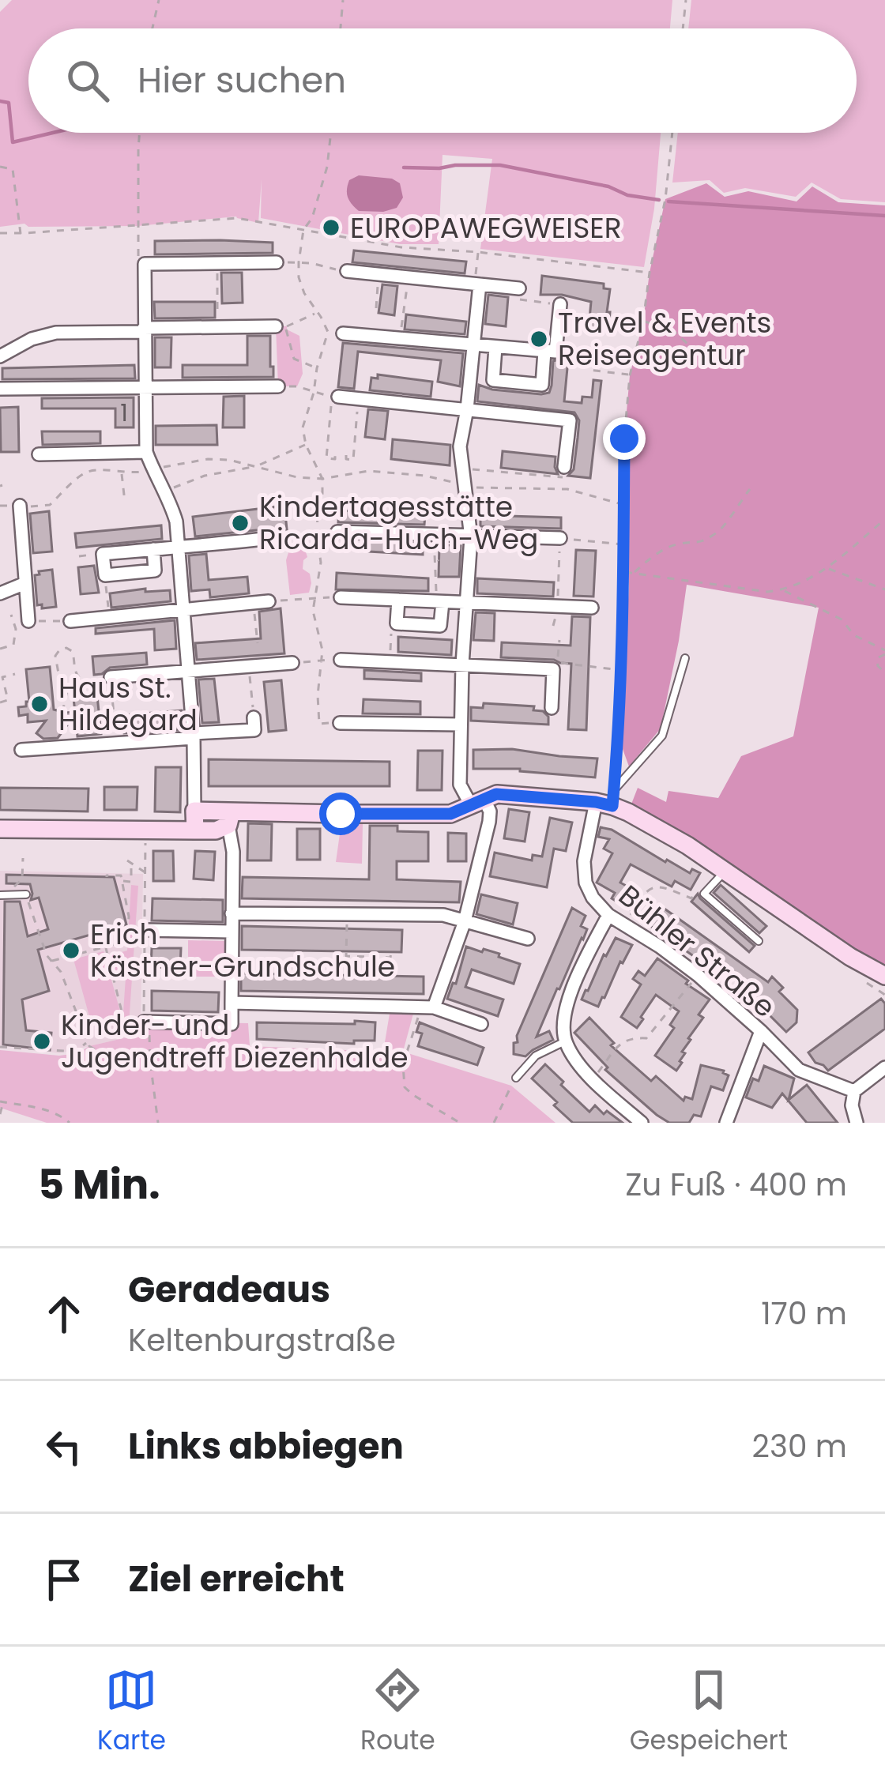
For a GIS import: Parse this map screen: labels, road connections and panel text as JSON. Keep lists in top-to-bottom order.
{
  "streets": {
    "street": ["Bühler Straße"]
  },
  "places": [
    "EUROPAWEGWEISER",
    "Travel & Events Reiseagentur",
    "Kindertagesstätte Ricarda-Huch-Weg",
    "Haus St. Hildegard",
    "Erich Kästner-Grundschule",
    "Kinder- und Jugendtreff Diezenhalde"
  ],
  "house_numbers": ["1"],
  "page": {
    "search": "Hier suchen",
    "heading": ["5 Min.", "Zu Fuß · 400 m"],
    "list": [
      ["Geradeaus", "Keltenburgstraße", "170 m"],
      ["Links abbiegen", "230 m"],
      "Ziel erreicht"
    ],
    "nav": ["Karte", "Route", "Gespeichert"]
  }
}
